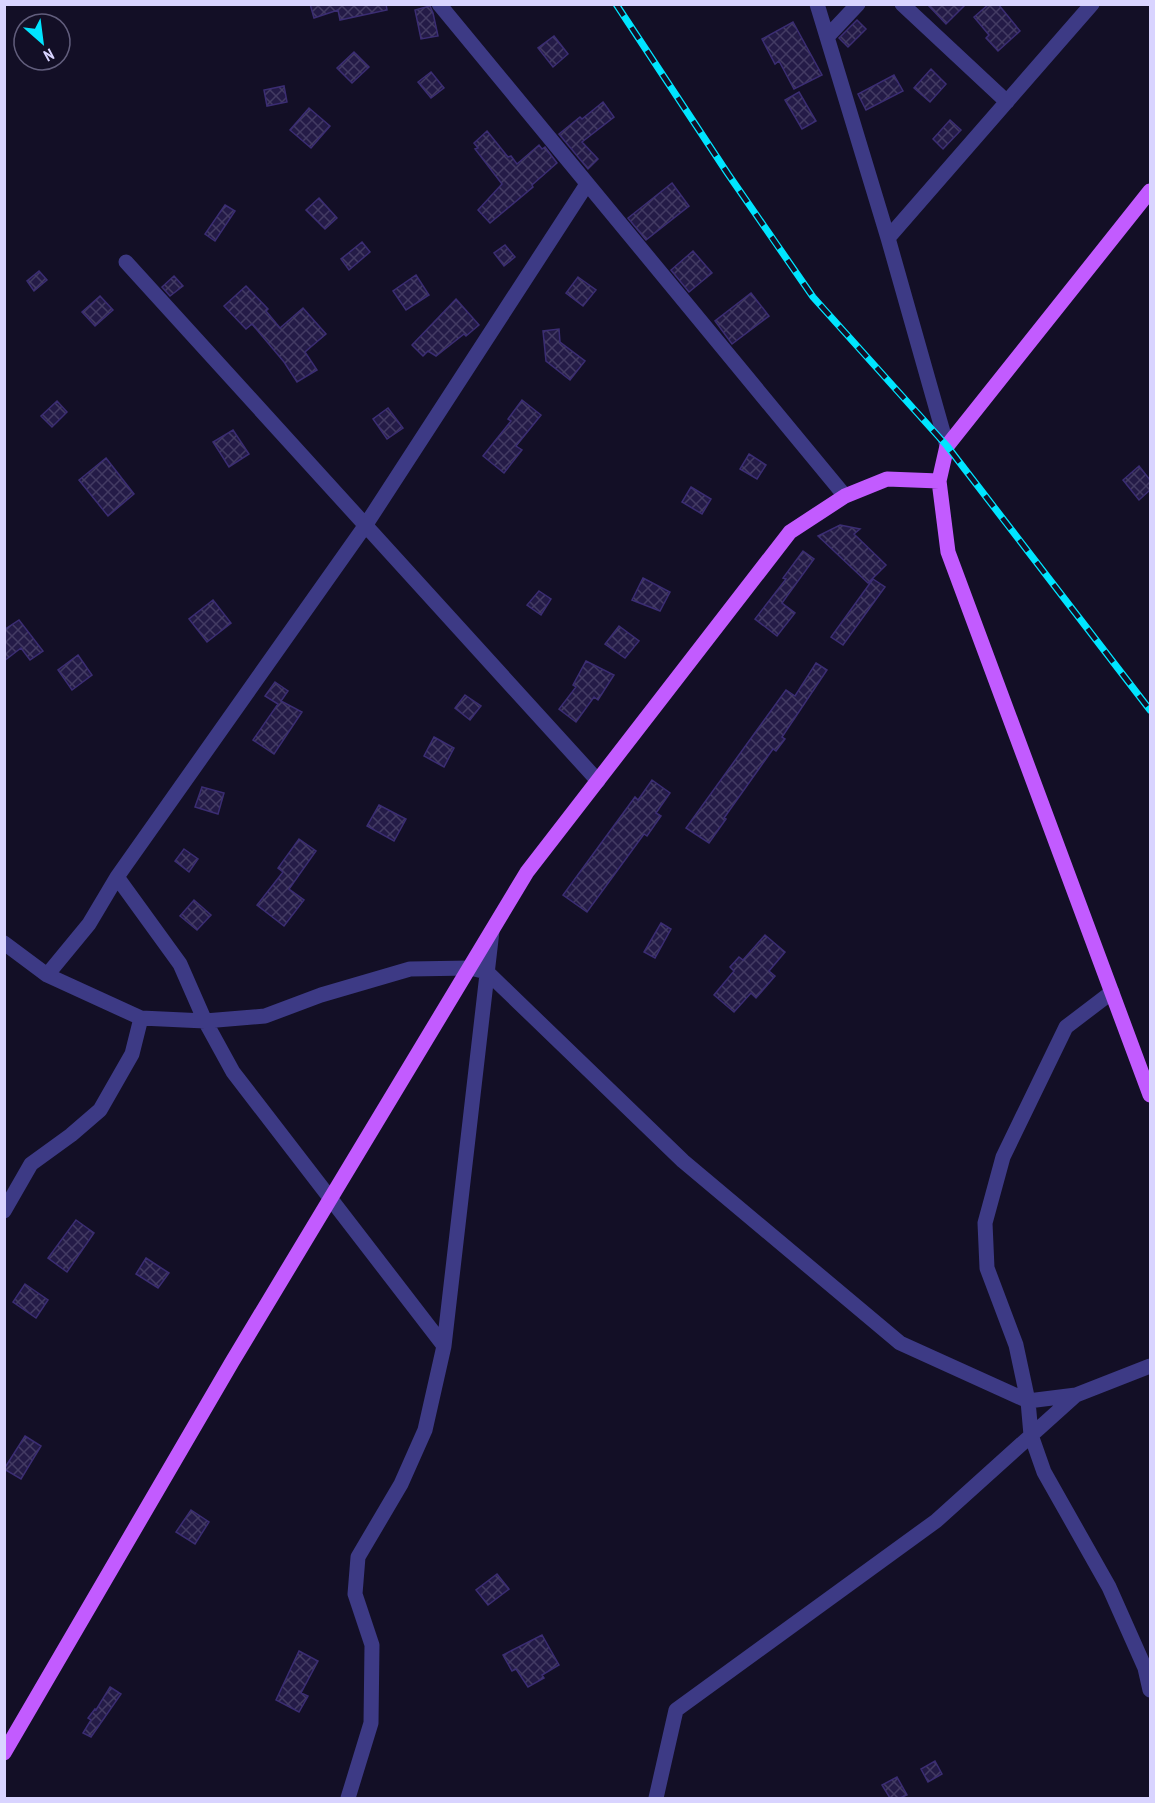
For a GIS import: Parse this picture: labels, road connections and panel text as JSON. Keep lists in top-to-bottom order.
{
  "north": "bottom right"
}
